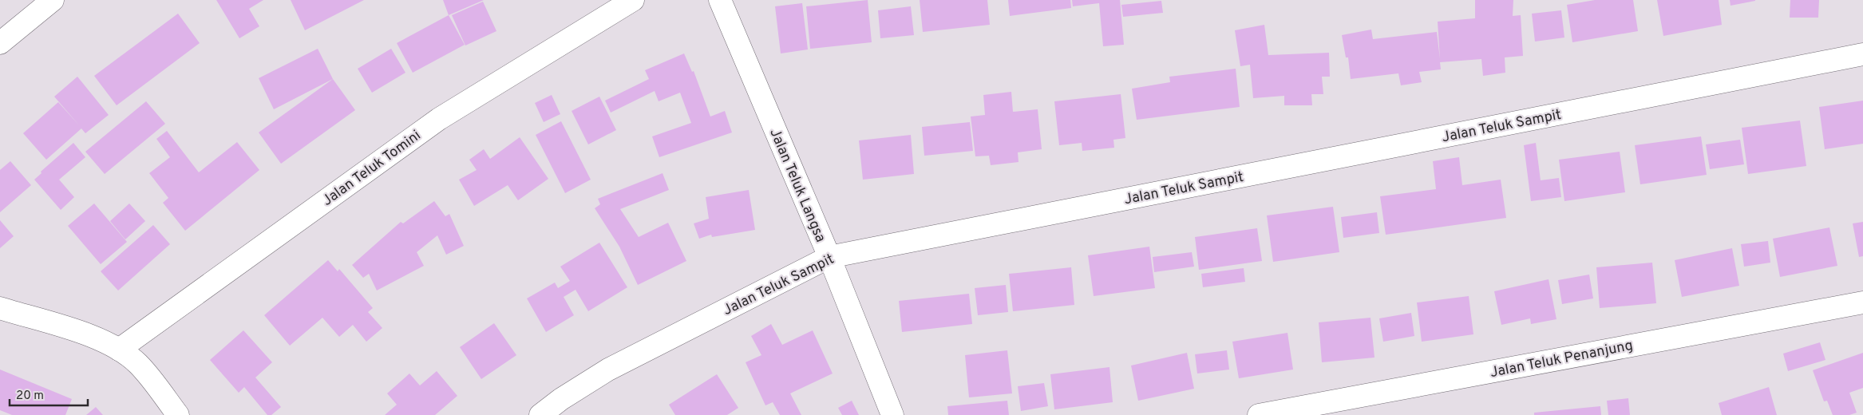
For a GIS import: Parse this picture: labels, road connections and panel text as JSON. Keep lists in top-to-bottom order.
{
  "streets": {
    "street": [
      "Jalan Teluk Sampit",
      "Jalan Teluk Tomini",
      "Jalan Teluk Langsa",
      "Jalan Teluk Penanjung"
    ]
  },
  "crossings": [
    ["Jalan Teluk Sampit", "Jalan Teluk Langsa"]
  ],
  "scale_bar": "20 m"
}
